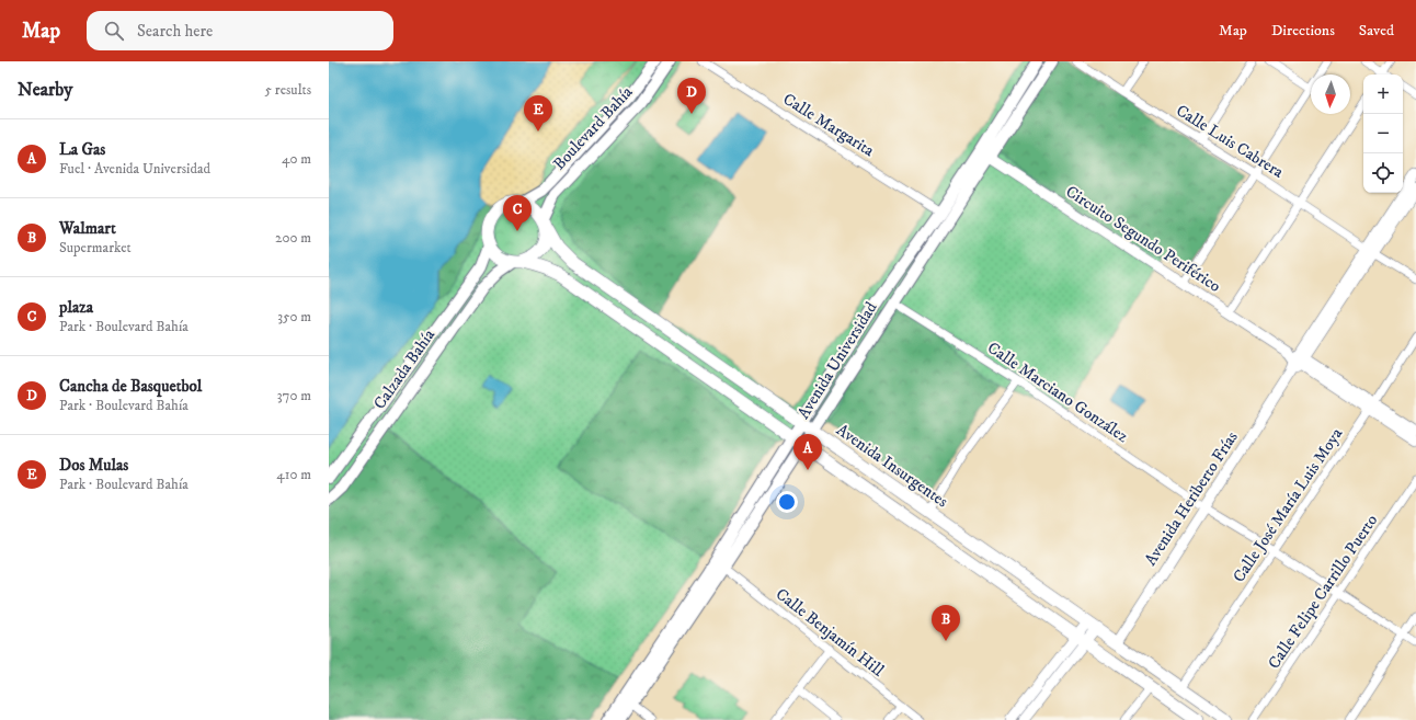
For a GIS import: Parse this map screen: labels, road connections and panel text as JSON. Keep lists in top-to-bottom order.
{
  "streets": {
    "main road": [
      "Boulevard Bahía",
      "Avenida Universidad",
      "Calzada Bahía",
      "Avenida Insurgentes"
    ],
    "street": [
      "Calle Margarita",
      "Calle Luis Cabrera",
      "Circuito Segundo Periférico",
      "Calle Marciano González",
      "Avenida Heriberto Frías",
      "Calle José María Luis Moya",
      "Calle Felipe Carrillo Puerto",
      "Calle Benjamín Hill"
    ]
  },
  "crossings": [
    ["Calle Margarita", "Avenida Universidad"],
    ["Boulevard Bahía", "Calzada Bahía"],
    ["Boulevard Bahía", "Avenida Insurgentes"],
    ["Calle Luis Cabrera", "Avenida Heriberto Frías"],
    ["Circuito Segundo Periférico", "Avenida Universidad"],
    ["Circuito Segundo Periférico", "Avenida Heriberto Frías"],
    ["Circuito Segundo Periférico", "Calle José María Luis Moya"],
    ["Avenida Universidad", "Calle Marciano González"],
    ["Avenida Universidad", "Avenida Insurgentes"],
    ["Avenida Universidad", "Calle Benjamín Hill"],
    ["Calzada Bahía", "Avenida Insurgentes"],
    ["Calle Marciano González", "Avenida Heriberto Frías"],
    ["Calle Marciano González", "Calle José María Luis Moya"],
    ["Calle Marciano González", "Calle Felipe Carrillo Puerto"],
    ["Avenida Insurgentes", "Avenida Heriberto Frías"],
    ["Avenida Insurgentes", "Calle José María Luis Moya"]
  ],
  "north": "bottom",
  "page": {
    "header": "Map",
    "search": "Search here",
    "nav": ["Map", "Directions", "Saved"],
    "heading": ["Nearby", "5 results"],
    "map_buttons": ["+", "−"],
    "pins": [
      "D",
      "E",
      "C",
      "A",
      "B"
    ],
    "list": [
      {
        "mark": "A",
        "name": "La Gas",
        "note": "Fuel · Avenida Universidad",
        "value": "40 m"
      },
      {
        "mark": "B",
        "name": "Walmart",
        "note": "Supermarket",
        "value": "200 m"
      },
      {
        "mark": "C",
        "name": "plaza",
        "note": "Park · Boulevard Bahía",
        "value": "350 m"
      },
      {
        "mark": "D",
        "name": "Cancha de Basquetbol",
        "note": "Park · Boulevard Bahía",
        "value": "370 m"
      },
      {
        "mark": "E",
        "name": "Dos Mulas",
        "note": "Park · Boulevard Bahía",
        "value": "410 m"
      }
    ]
  }
}
